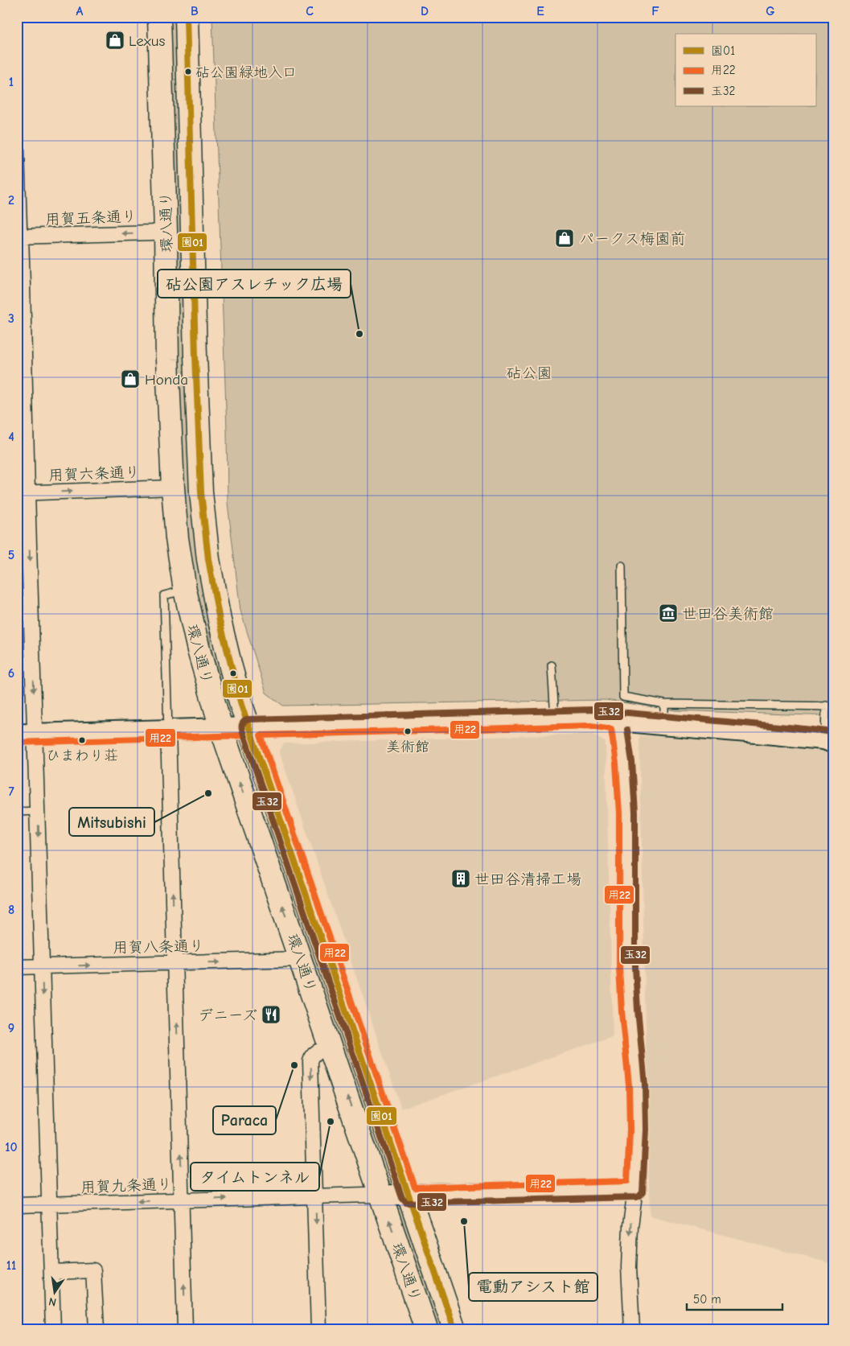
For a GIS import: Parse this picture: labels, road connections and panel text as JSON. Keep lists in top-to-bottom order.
{
  "streets": {
    "main road": ["環八通り"],
    "street": [
      "用賀五条通り",
      "用賀六条通り",
      "用賀八条通り",
      "用賀九条通り"
    ]
  },
  "crossings": [
    ["用賀五条通り", "環八通り"],
    ["環八通り", "用賀六条通り"],
    ["環八通り", "用賀八条通り"],
    ["環八通り", "用賀九条通り"]
  ],
  "one_way": ["用賀五条通り", "用賀六条通り", "用賀八条通り"],
  "parks": ["砧公園"],
  "places": {
    "shop": ["Lexus", "パークス梅園前", "Honda"],
    "other": [
      "砧公園緑地入口",
      "砧公園アスレチック広場",
      "美術館",
      "ひまわり荘",
      "Mitsubishi",
      "Paraca",
      "タイムトンネル",
      "電動アシスト館"
    ],
    "museum": ["世田谷美術館"],
    "building": ["世田谷清掃工場"],
    "restaurant": ["デニーズ"]
  },
  "lines": ["transit line 園01", "transit line 玉32", "transit line 用22"],
  "legend": ["園01", "用22", "玉32"],
  "scale_bar": "50 m",
  "north": "bottom",
  "grid": {
    "columns": [
      "A",
      "B",
      "C",
      "D",
      "E",
      "F",
      "G"
    ],
    "rows": [
      "1",
      "2",
      "3",
      "4",
      "5",
      "6",
      "7",
      "8",
      "9",
      "10",
      "11"
    ]
  }
}
